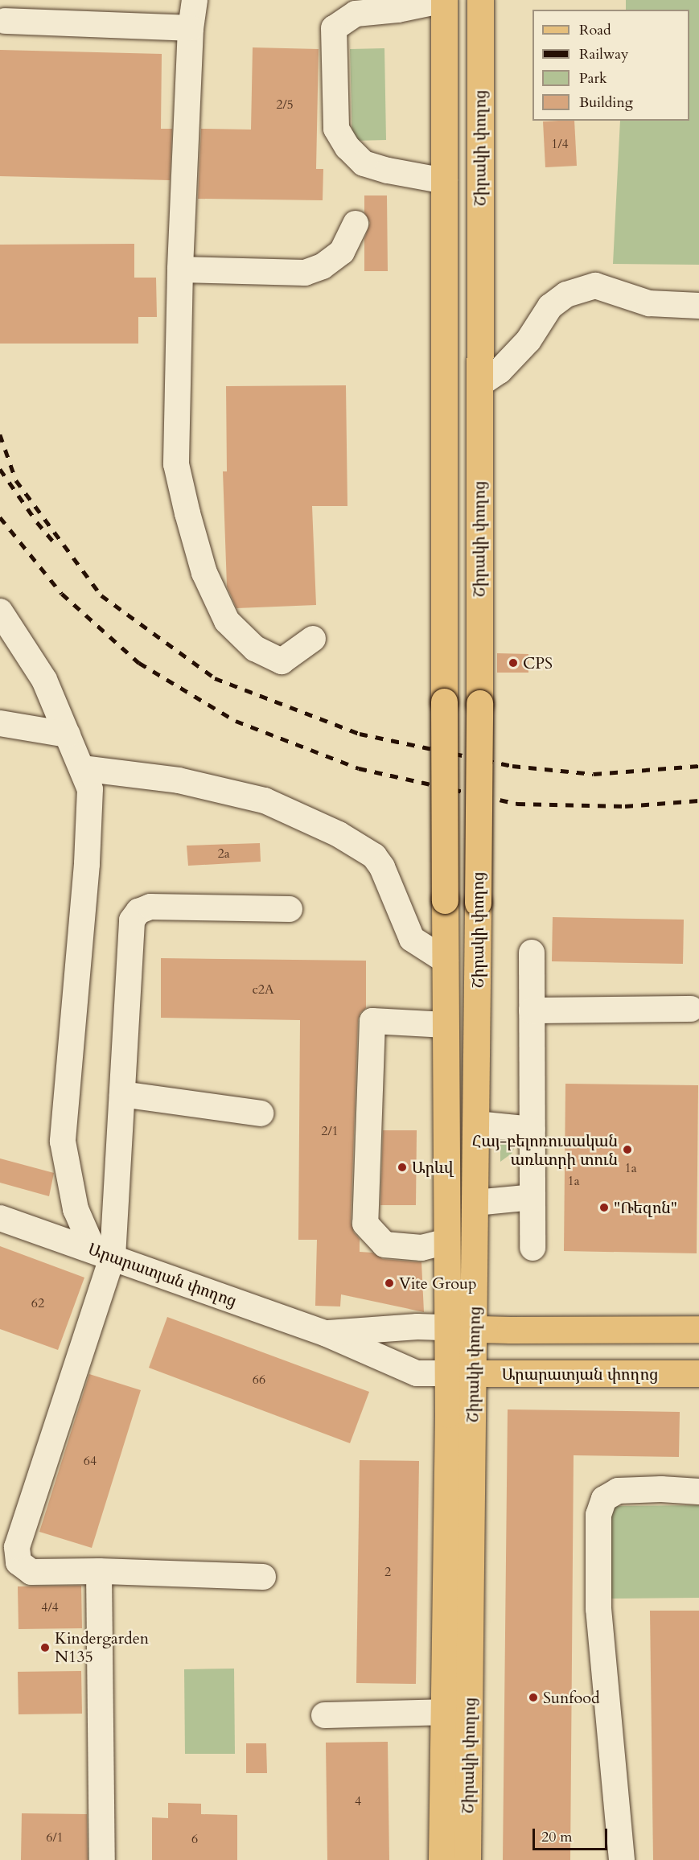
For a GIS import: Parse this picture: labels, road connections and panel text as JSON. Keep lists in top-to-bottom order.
{
  "streets": {
    "main road": ["Շիրակի փողոց", "Արարատյան փողոց"]
  },
  "crossings": [
    ["Շիրակի փողոց", "Արարատյան փողոց"]
  ],
  "places": [
    "CPS",
    "Հայ-բելոռուսական առևտրի տուն",
    "Արևվ",
    "\"Ռեզոն\"",
    "Vite Group",
    "Kindergarden N135",
    "Sunfood"
  ],
  "house_numbers": [
    "2/5",
    "1/4",
    "2a",
    "c2А",
    "2/1",
    "1a",
    "1a",
    "62",
    "66",
    "64",
    "2",
    "4/4",
    "4",
    "6/1",
    "6"
  ],
  "legend": [
    "Road",
    "Railway",
    "Park",
    "Building"
  ],
  "scale_bar": "20 m"
}
